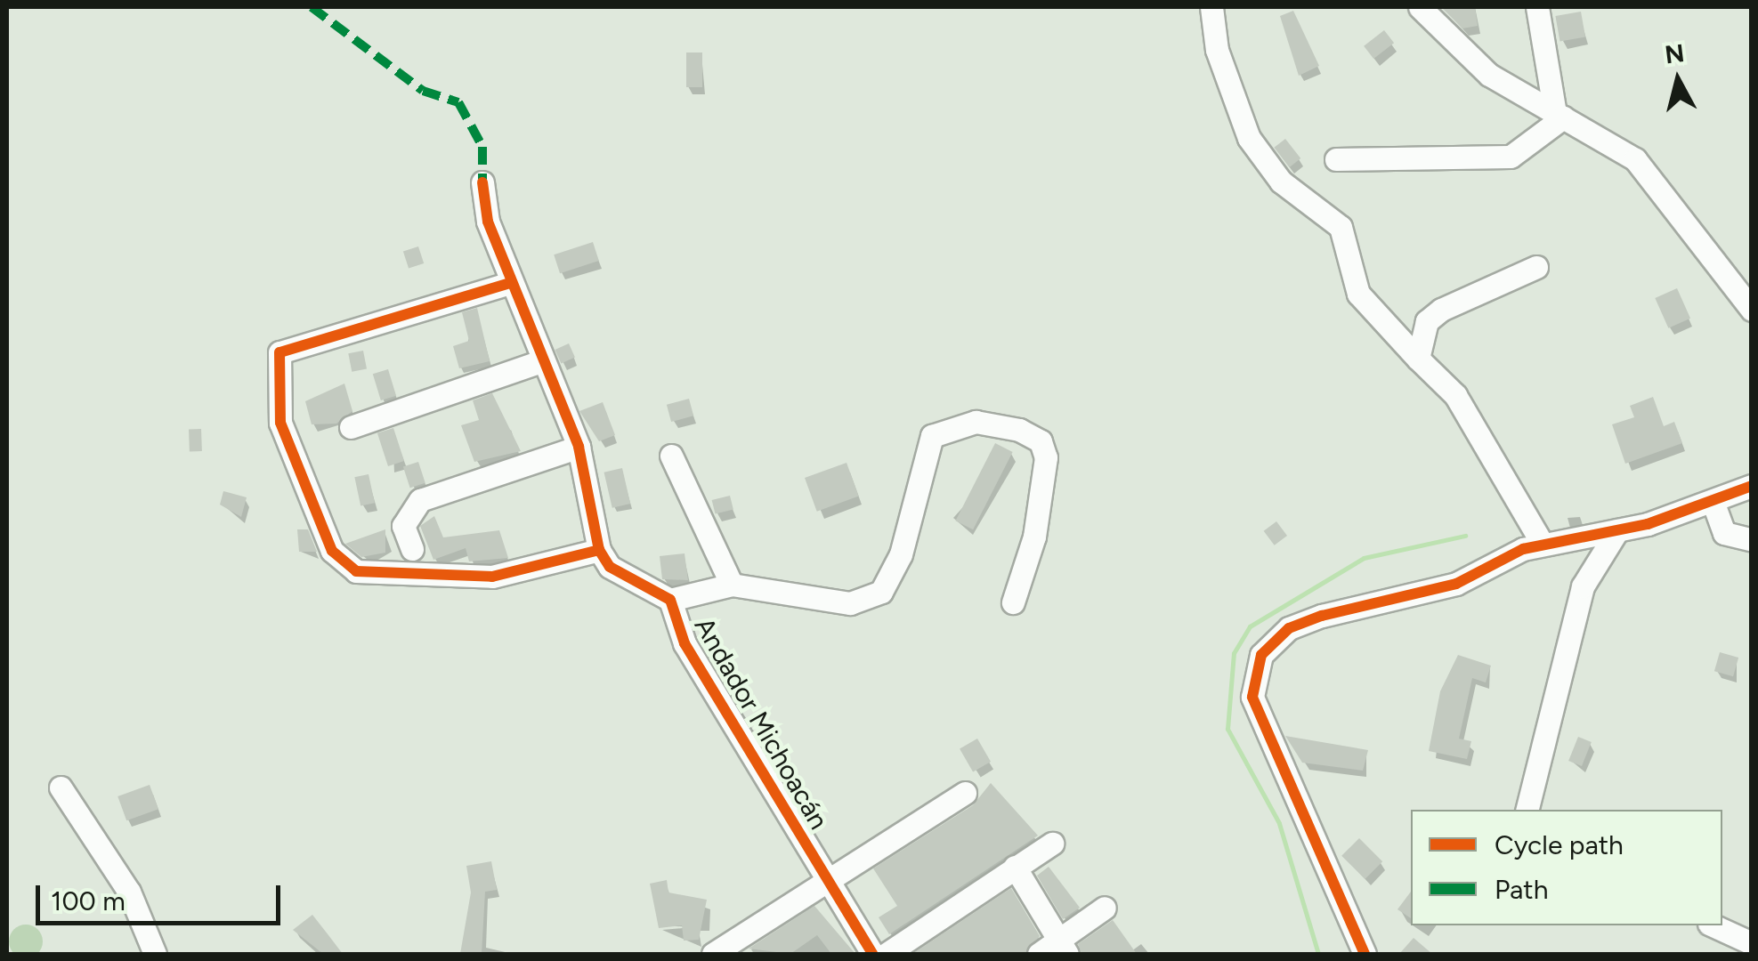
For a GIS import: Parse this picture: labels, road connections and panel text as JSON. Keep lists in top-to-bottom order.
{
  "streets": {
    "street": ["Andador Michoacán"]
  },
  "legend": ["Cycle path", "Path"],
  "scale_bar": "100 m",
  "north": "top"
}
